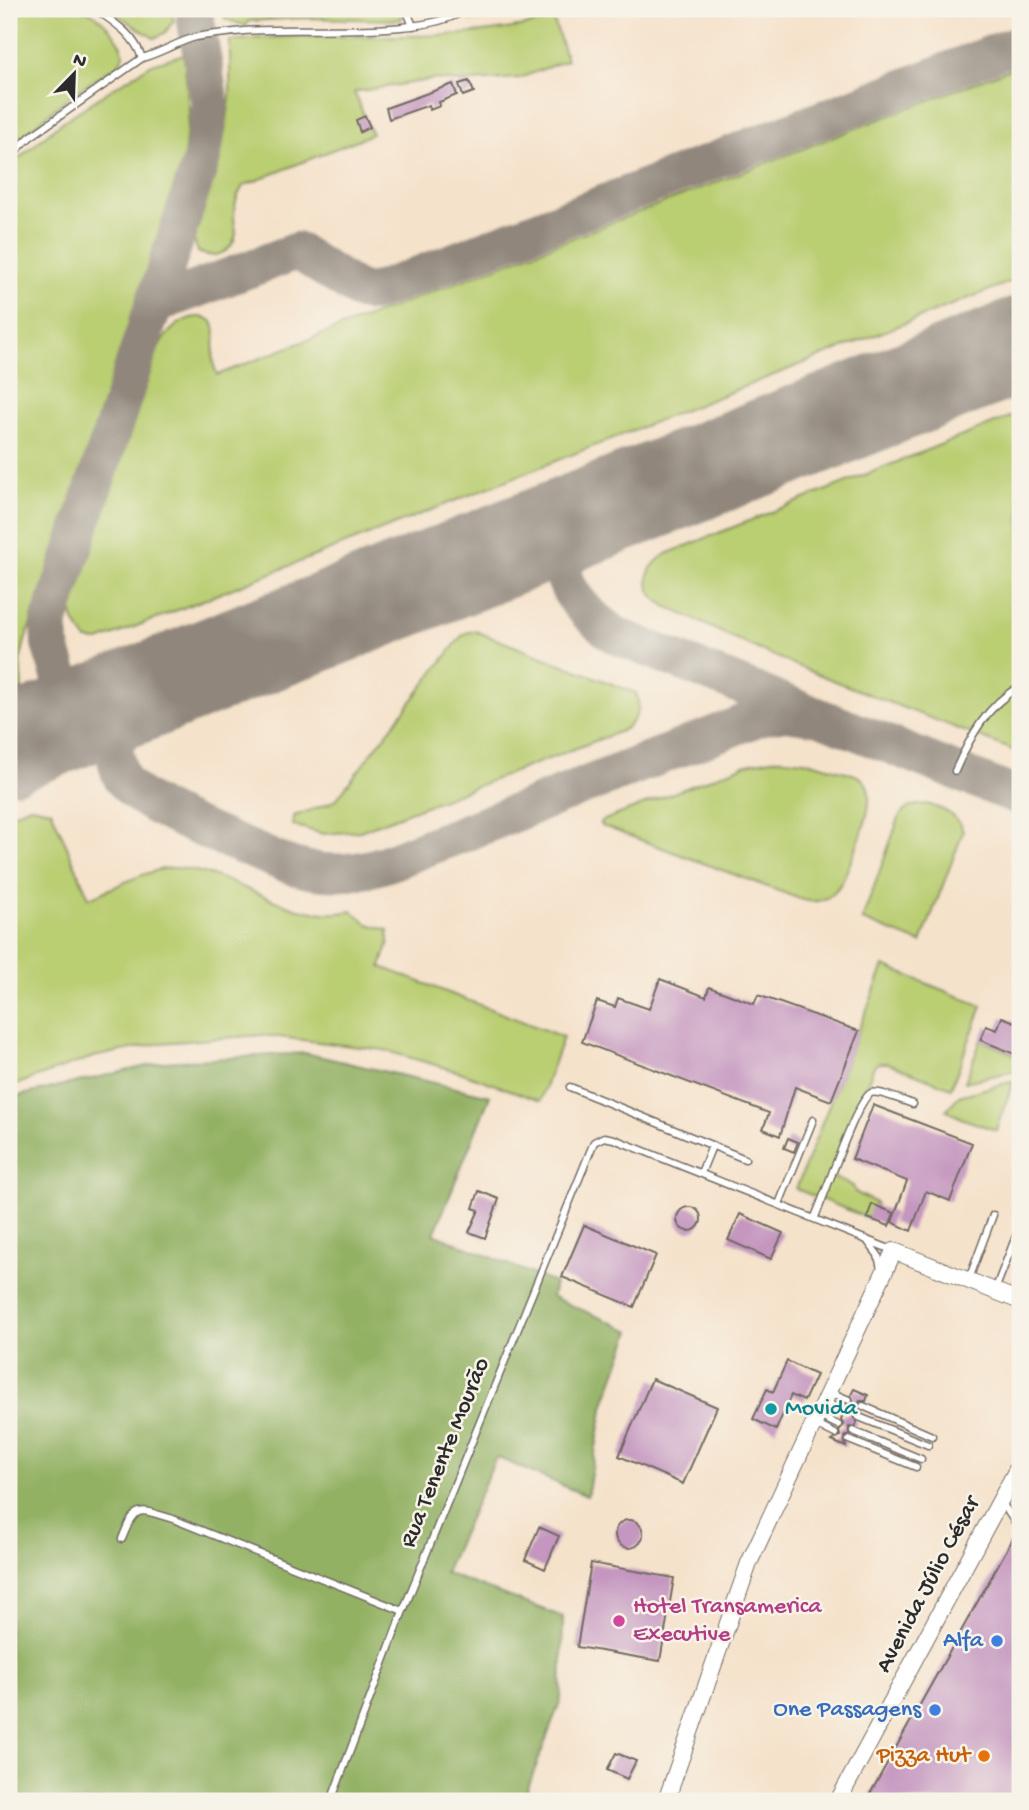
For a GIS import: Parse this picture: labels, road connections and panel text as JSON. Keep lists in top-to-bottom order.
{
  "streets": {
    "street": ["Avenida Júlio César"],
    "lane": ["Rua Tenente Mourão"]
  },
  "places": [
    "Movida",
    "Hotel Transamerica Executive",
    "Alfa",
    "One Passagens",
    "Pizza Hut"
  ],
  "north": "top right"
}
